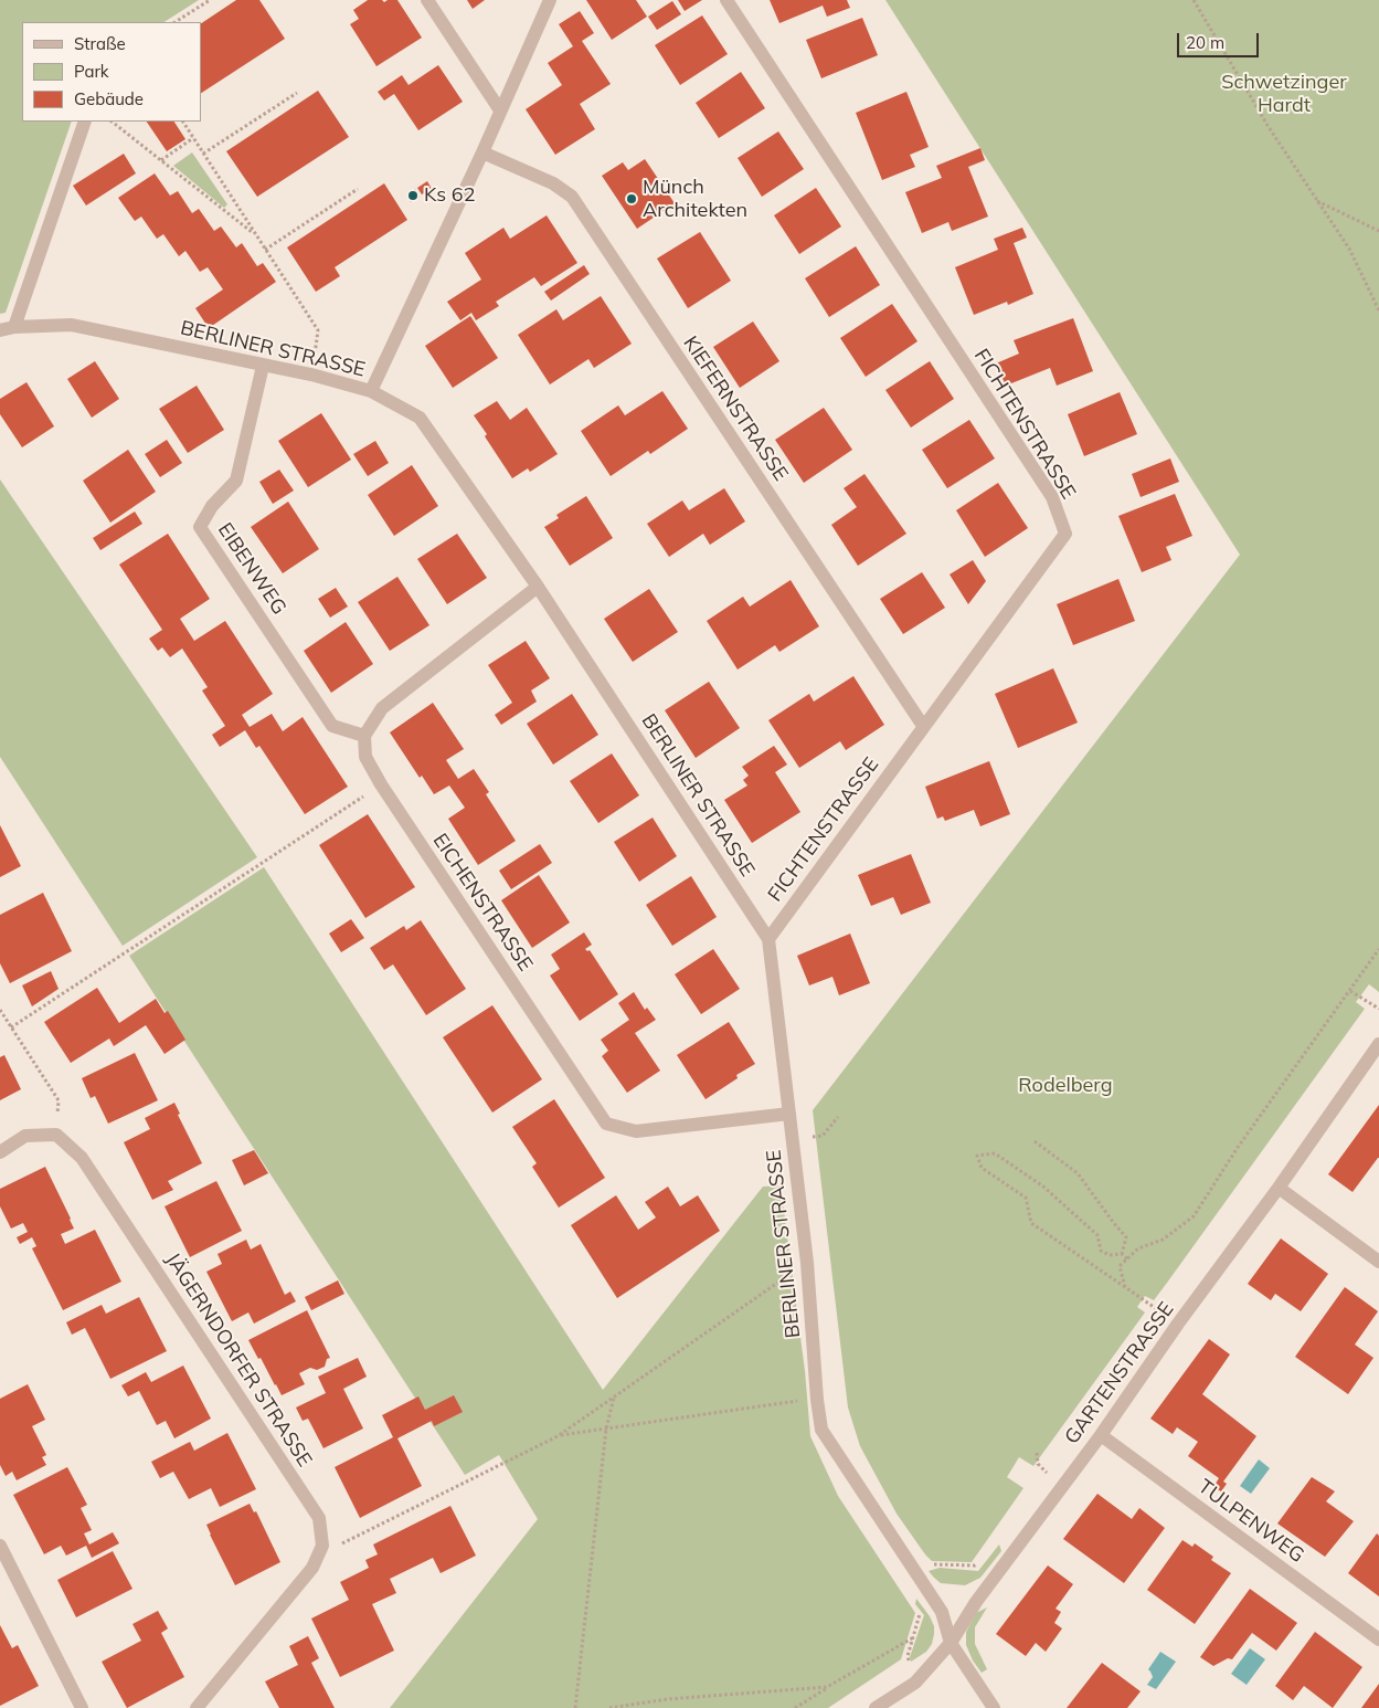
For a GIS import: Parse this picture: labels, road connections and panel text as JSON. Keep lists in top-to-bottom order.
{
  "streets": {
    "street": [
      "BERLINER STRASSE",
      "KIEFERNSTRASSE",
      "FICHTENSTRASSE",
      "EIBENWEG",
      "EICHENSTRASSE",
      "JÄGERNDORFER STRASSE",
      "GARTENSTRASSE",
      "TULPENWEG"
    ]
  },
  "crossings": [
    ["BERLINER STRASSE", "FICHTENSTRASSE"],
    ["BERLINER STRASSE", "EIBENWEG"],
    ["BERLINER STRASSE", "EICHENSTRASSE"],
    ["BERLINER STRASSE", "GARTENSTRASSE"],
    ["KIEFERNSTRASSE", "FICHTENSTRASSE"],
    ["EIBENWEG", "EICHENSTRASSE"],
    ["GARTENSTRASSE", "TULPENWEG"]
  ],
  "parks": ["Schwetzinger Hardt", "Rodelberg"],
  "places": ["Ks 62", "Münch Architekten"],
  "legend": ["Straße", "Park", "Gebäude"],
  "scale_bar": "20 m"
}
